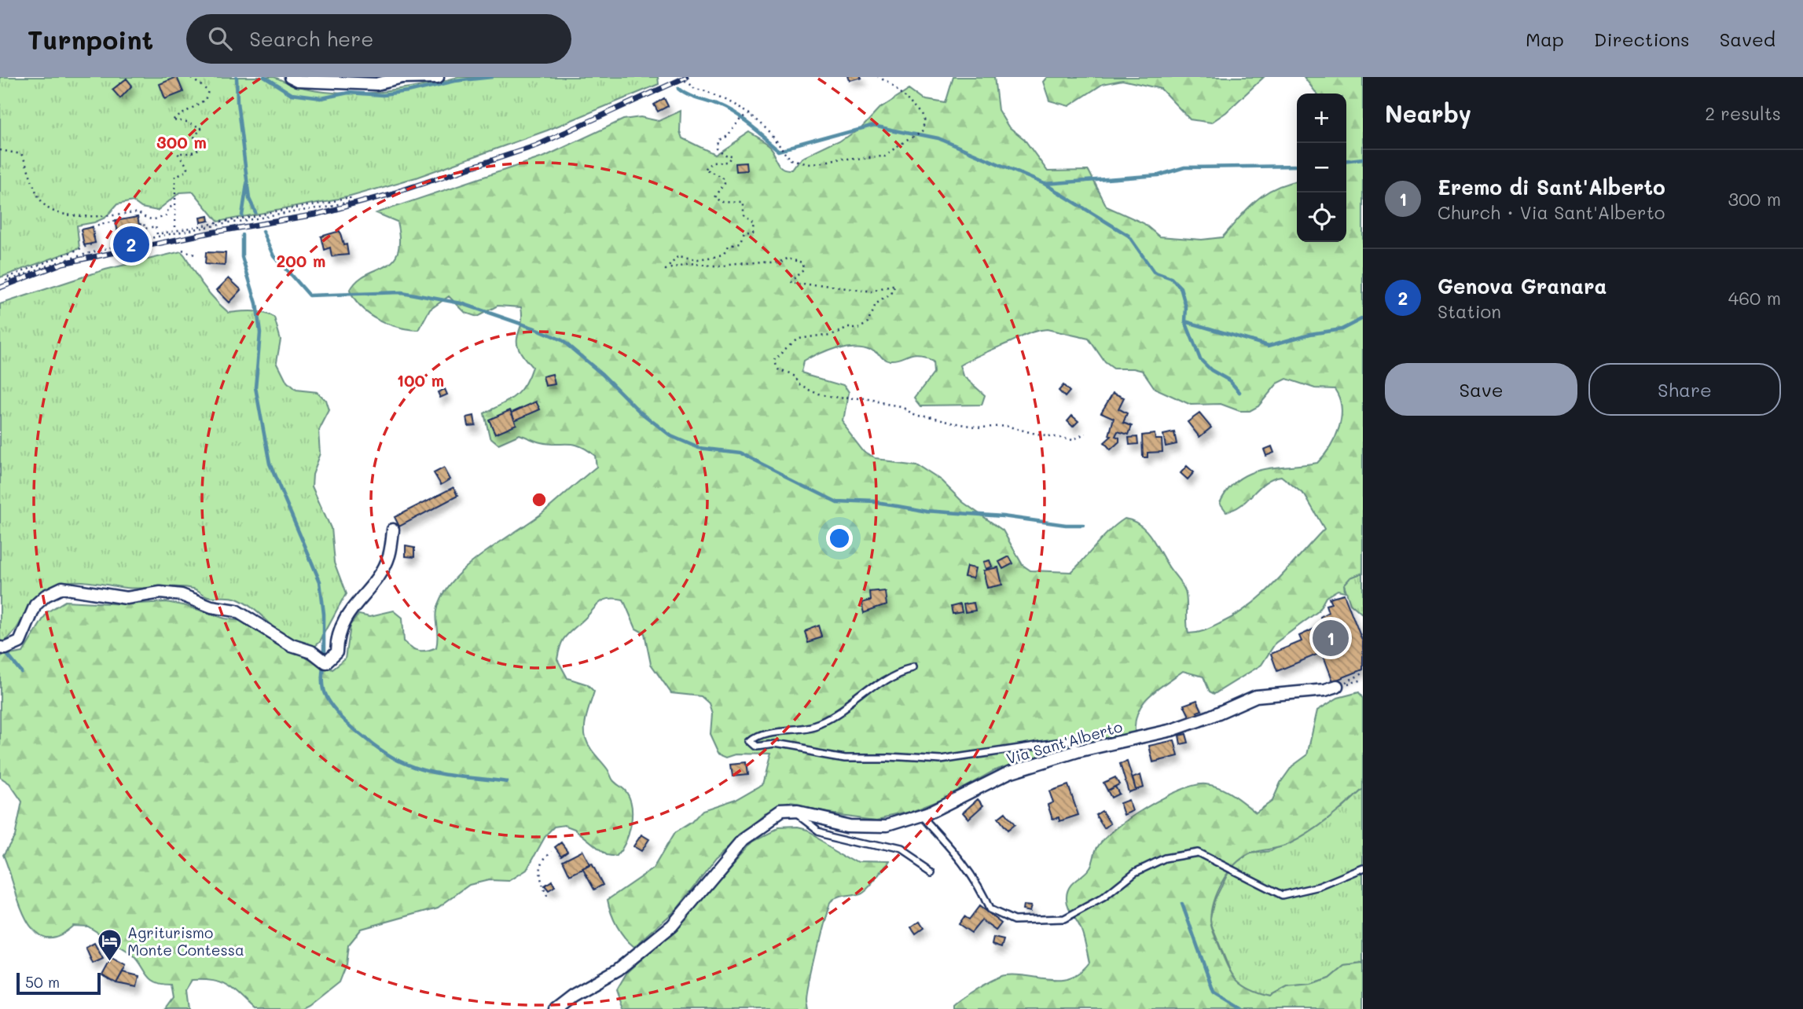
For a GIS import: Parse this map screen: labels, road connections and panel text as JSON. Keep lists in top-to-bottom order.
{
  "streets": {
    "street": ["Via Sant'Alberto"]
  },
  "places": {
    "hotel": ["Agriturismo Monte Contessa"]
  },
  "scale_bar": "50 m",
  "page": {
    "header": "Turnpoint",
    "search": "Search here",
    "nav": ["Map", "Directions", "Saved"],
    "heading": ["Nearby", "2 results"],
    "map_buttons": ["+", "−"],
    "list": [
      {
        "mark": "1",
        "name": "Eremo di Sant'Alberto",
        "note": "Church · Via Sant'Alberto",
        "value": "300 m"
      },
      {
        "mark": "2",
        "name": "Genova Granara",
        "note": "Station",
        "value": "460 m"
      }
    ],
    "pins": ["2", "1"],
    "buttons": ["Save", "Share"],
    "scale": "50 m"
  },
  "rings": ["300 m", "200 m", "100 m"]
}
